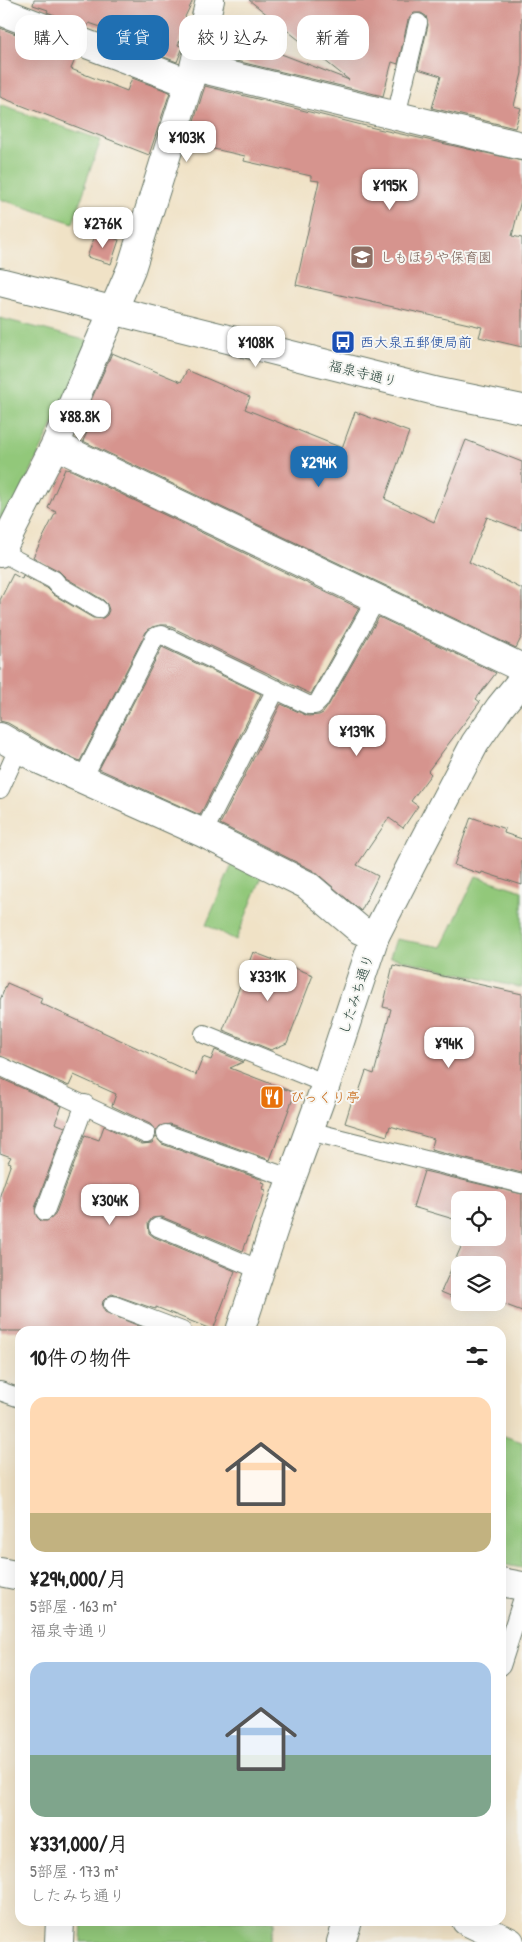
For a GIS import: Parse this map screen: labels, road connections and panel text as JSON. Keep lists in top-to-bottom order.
{
  "streets": {
    "street": ["福泉寺通り", "したみち通り"]
  },
  "places": {
    "school or university": ["しもほうや保育園"],
    "bus stop": ["西大泉五郵便局前"],
    "restaurant": ["びっくり亭"]
  },
  "page": {
    "chip": [
      "購入",
      "賃貸",
      "絞り込み",
      "新着"
    ],
    "price": [
      "¥103K",
      "¥195K",
      "¥276K",
      "¥108K",
      "¥88.8K",
      "¥294K",
      "¥139K",
      "¥331K",
      "¥94K",
      "¥304K"
    ],
    "heading": "10件の物件",
    "list": [
      {
        "name": "¥294,000/月",
        "note": "5部屋 · 163 m² · 福泉寺通り"
      },
      {
        "name": "¥331,000/月",
        "note": "5部屋 · 173 m² · したみち通り"
      }
    ]
  }
}
